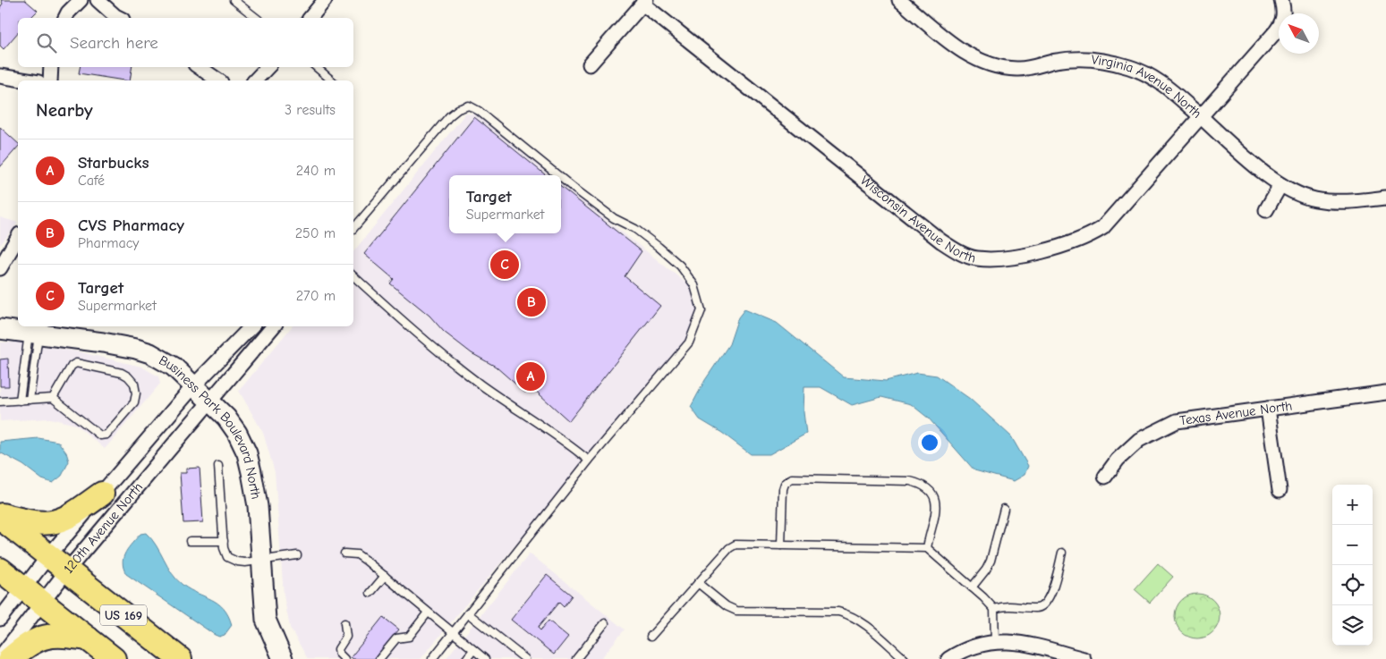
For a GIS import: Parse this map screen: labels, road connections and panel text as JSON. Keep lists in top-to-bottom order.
{
  "streets": {
    "highway": ["US 169"],
    "street": [
      "Virginia Avenue North",
      "Wisconsin Avenue North",
      "Texas Avenue North",
      "Business Park Boulevard North",
      "120th Avenue North"
    ]
  },
  "crossings": [
    ["Virginia Avenue North", "Wisconsin Avenue North"],
    ["Business Park Boulevard North", "120th Avenue North"],
    ["120th Avenue North", "US 169"]
  ],
  "north": "top left",
  "page": {
    "search": "Search here",
    "heading": ["Nearby", "3 results"],
    "list": [
      {
        "mark": "A",
        "name": "Starbucks",
        "note": "Café",
        "value": "240 m"
      },
      {
        "mark": "B",
        "name": "CVS Pharmacy",
        "note": "Pharmacy",
        "value": "250 m"
      },
      {
        "mark": "C",
        "name": "Target",
        "note": "Supermarket",
        "value": "270 m"
      }
    ],
    "popup": ["Target", "Supermarket"],
    "pins": ["C", "B", "A"],
    "map_buttons": ["+", "−"]
  }
}
